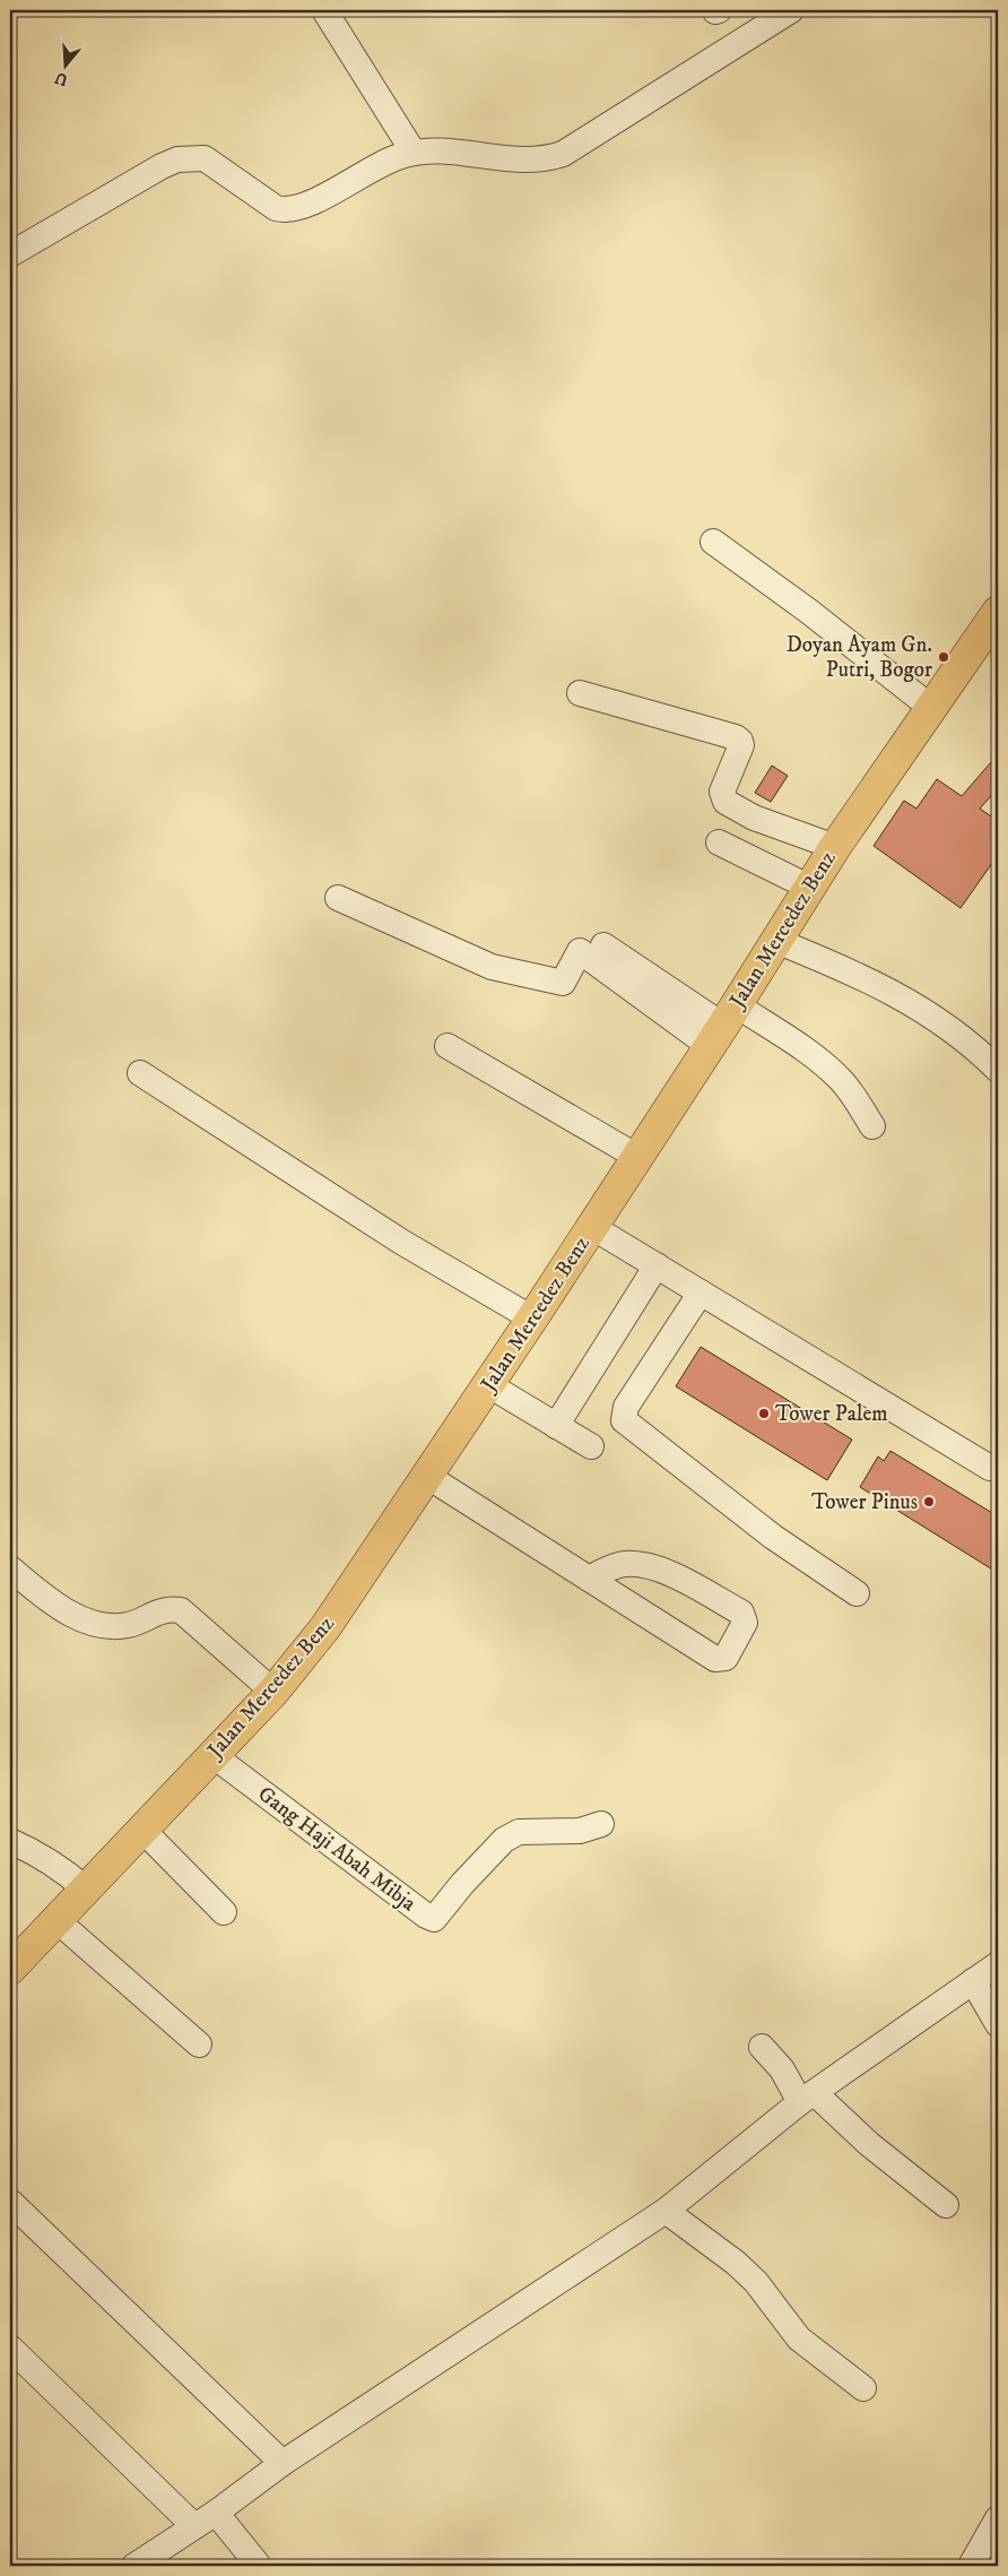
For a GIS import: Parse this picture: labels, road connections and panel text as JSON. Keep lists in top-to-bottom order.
{
  "streets": {
    "main road": ["Jalan Mercedez Benz"],
    "street": ["Gang Haji Abah Mibja"]
  },
  "crossings": [
    ["Jalan Mercedez Benz", "Gang Haji Abah Mibja"]
  ],
  "places": ["Doyan Ayam Gn. Putri, Bogor", "Tower Palem", "Tower Pinus"],
  "north": "bottom"
}
